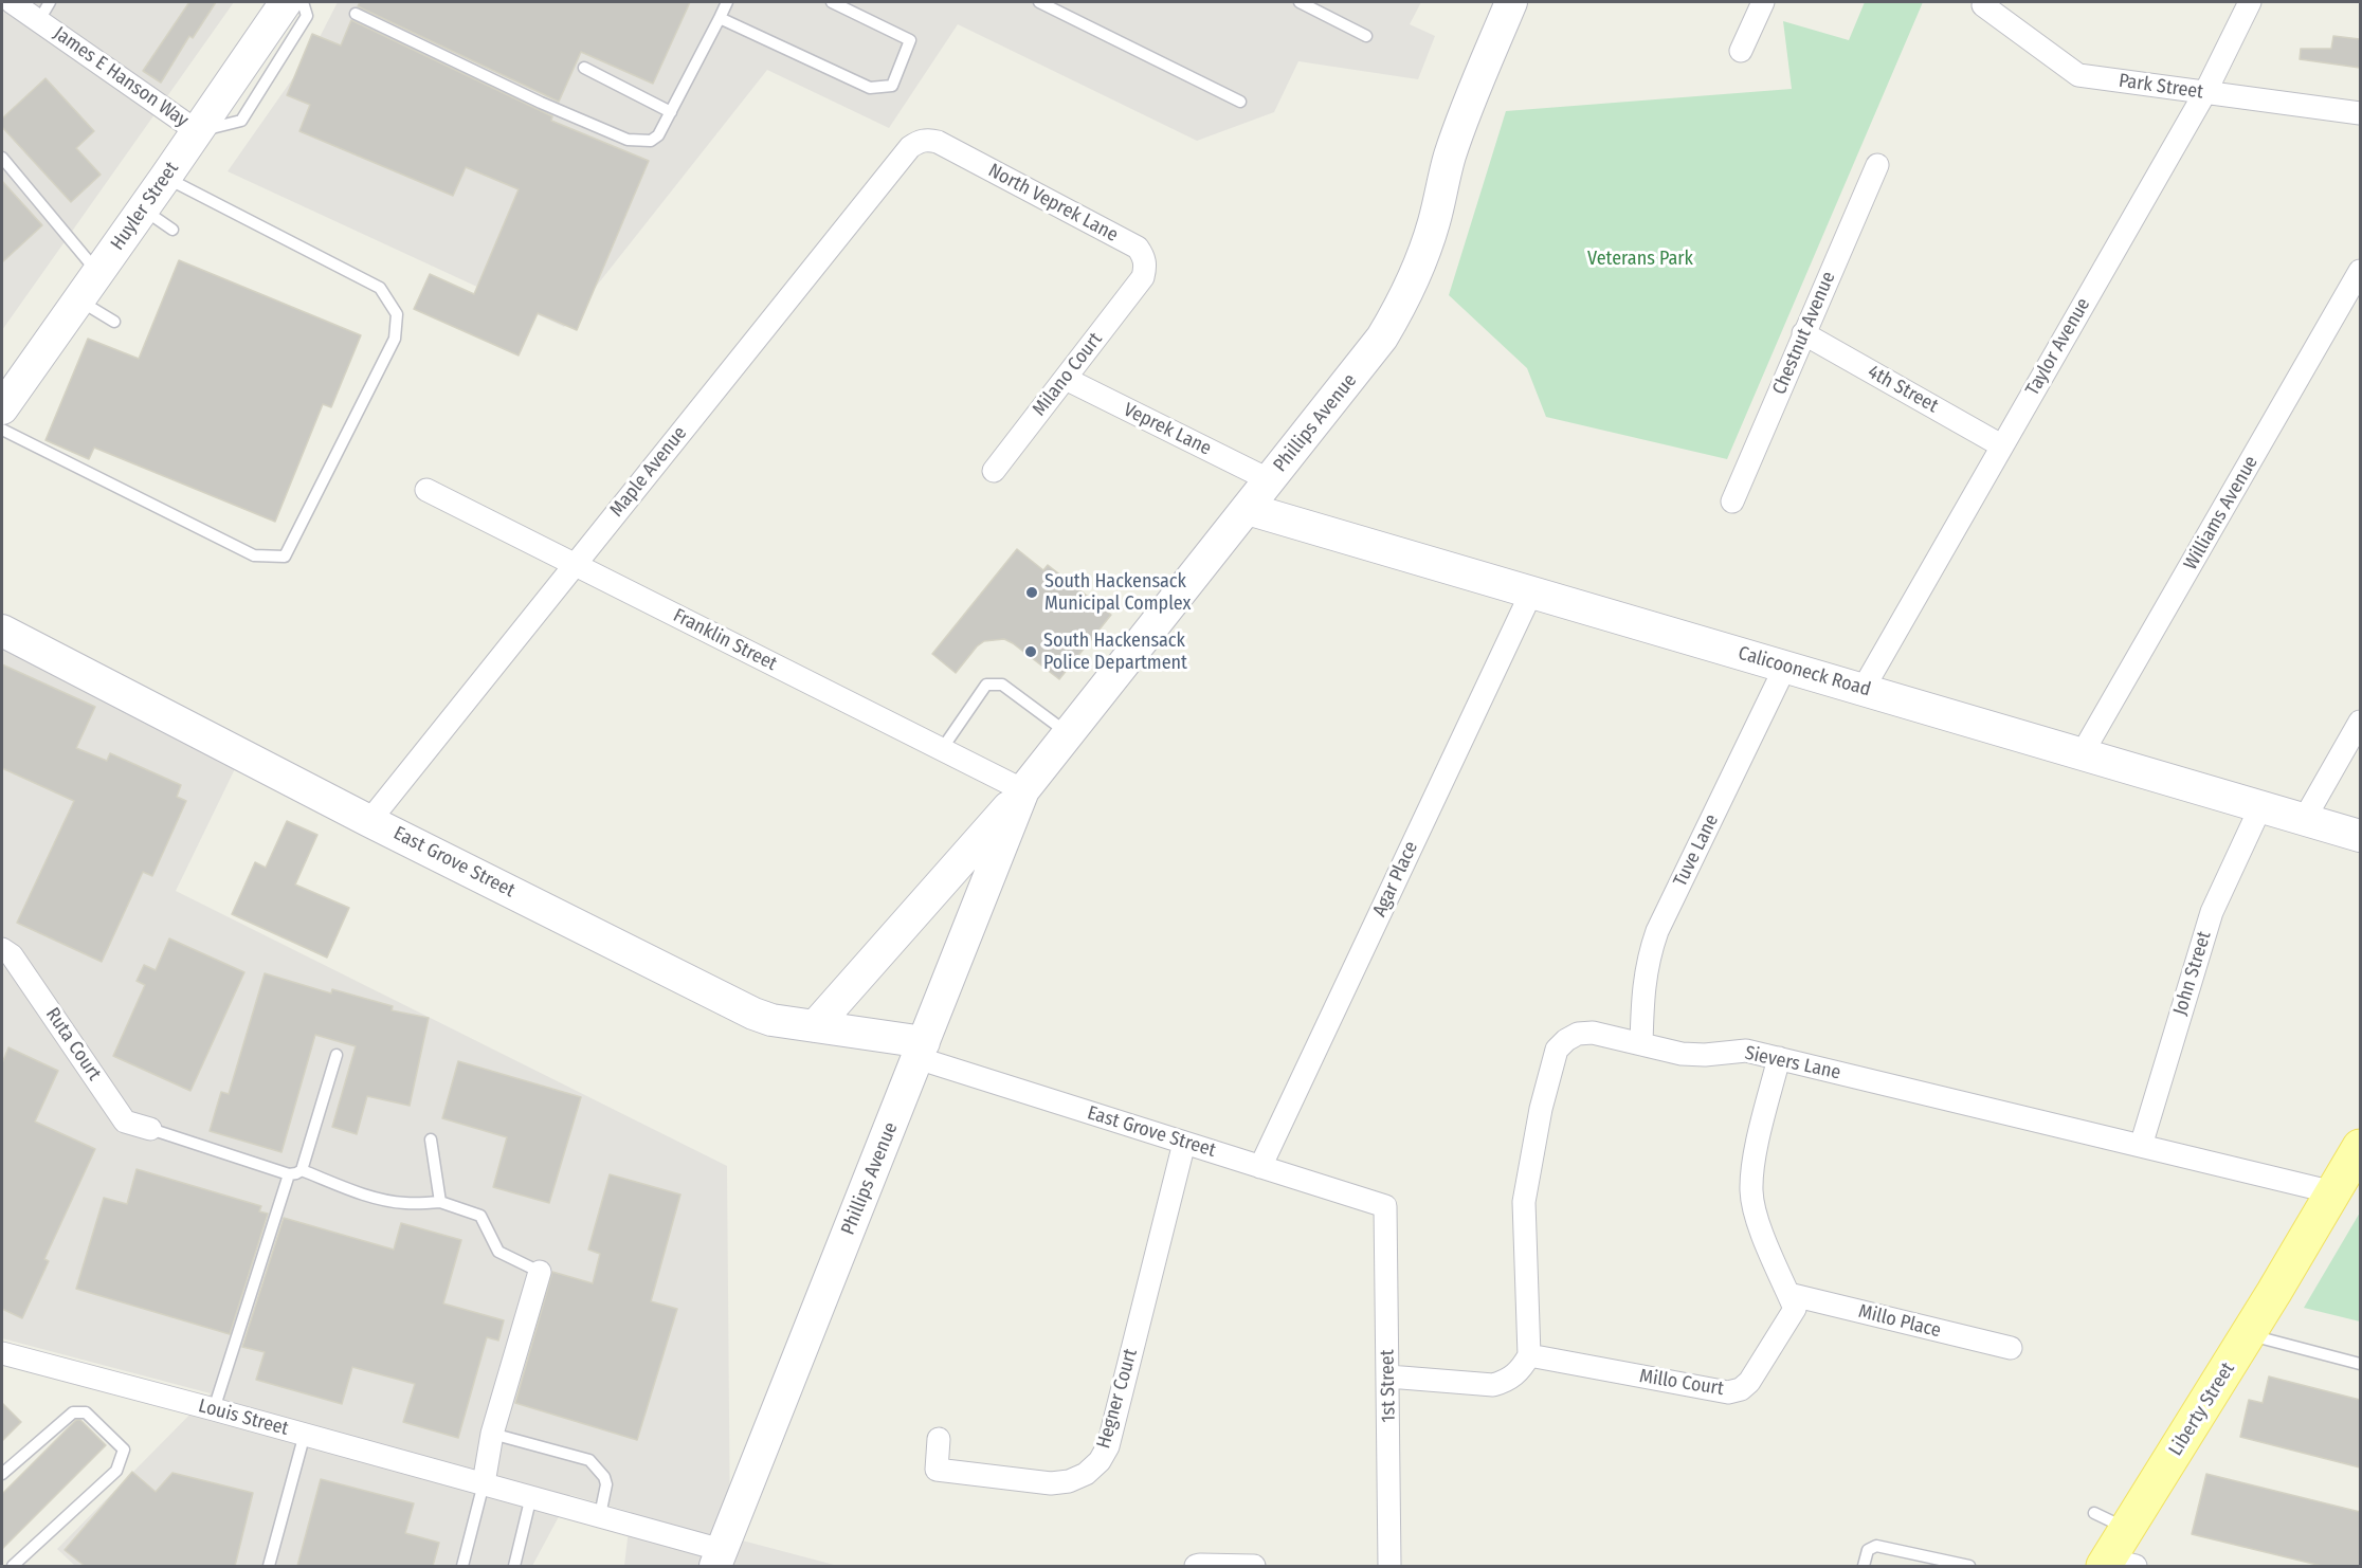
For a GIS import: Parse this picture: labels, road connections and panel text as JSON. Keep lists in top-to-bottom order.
{
  "streets": {
    "main road": ["Liberty Street"],
    "street": [
      "James E Hanson Way",
      "Park Street",
      "North Veprek Lane",
      "Huyler Street",
      "Chestnut Avenue",
      "Taylor Avenue",
      "Milano Court",
      "4th Street",
      "Phillips Avenue",
      "Veprek Lane",
      "Maple Avenue",
      "Williams Avenue",
      "Franklin Street",
      "Calicooneck Road",
      "Tuve Lane",
      "East Grove Street",
      "Agar Place",
      "John Street",
      "Ruta Court",
      "Sievers Lane",
      "Millo Place",
      "Millo Court",
      "1st Street",
      "Hegner Court",
      "Louis Street"
    ]
  },
  "crossings": [
    ["James E Hanson Way", "Huyler Street"],
    ["Park Street", "Taylor Avenue"],
    ["North Veprek Lane", "Milano Court"],
    ["North Veprek Lane", "Maple Avenue"],
    ["Chestnut Avenue", "4th Street"],
    ["Taylor Avenue", "4th Street"],
    ["Taylor Avenue", "Calicooneck Road"],
    ["Milano Court", "Veprek Lane"],
    ["Phillips Avenue", "Veprek Lane"],
    ["Phillips Avenue", "Franklin Street"],
    ["Phillips Avenue", "Calicooneck Road"],
    ["Phillips Avenue", "East Grove Street"],
    ["Phillips Avenue", "Louis Street"],
    ["Maple Avenue", "Franklin Street"],
    ["Maple Avenue", "East Grove Street"],
    ["Williams Avenue", "Calicooneck Road"],
    ["Calicooneck Road", "Tuve Lane"],
    ["Calicooneck Road", "Agar Place"],
    ["Calicooneck Road", "John Street"],
    ["Tuve Lane", "Sievers Lane"],
    ["East Grove Street", "Agar Place"],
    ["East Grove Street", "1st Street"],
    ["East Grove Street", "Hegner Court"],
    ["John Street", "Sievers Lane"],
    ["Sievers Lane", "Millo Court"],
    ["Sievers Lane", "Liberty Street"],
    ["Millo Place", "Millo Court"]
  ],
  "parks": ["Veterans Park"],
  "places": ["South Hackensack Municipal Complex", "South Hackensack Police Department"]
}
